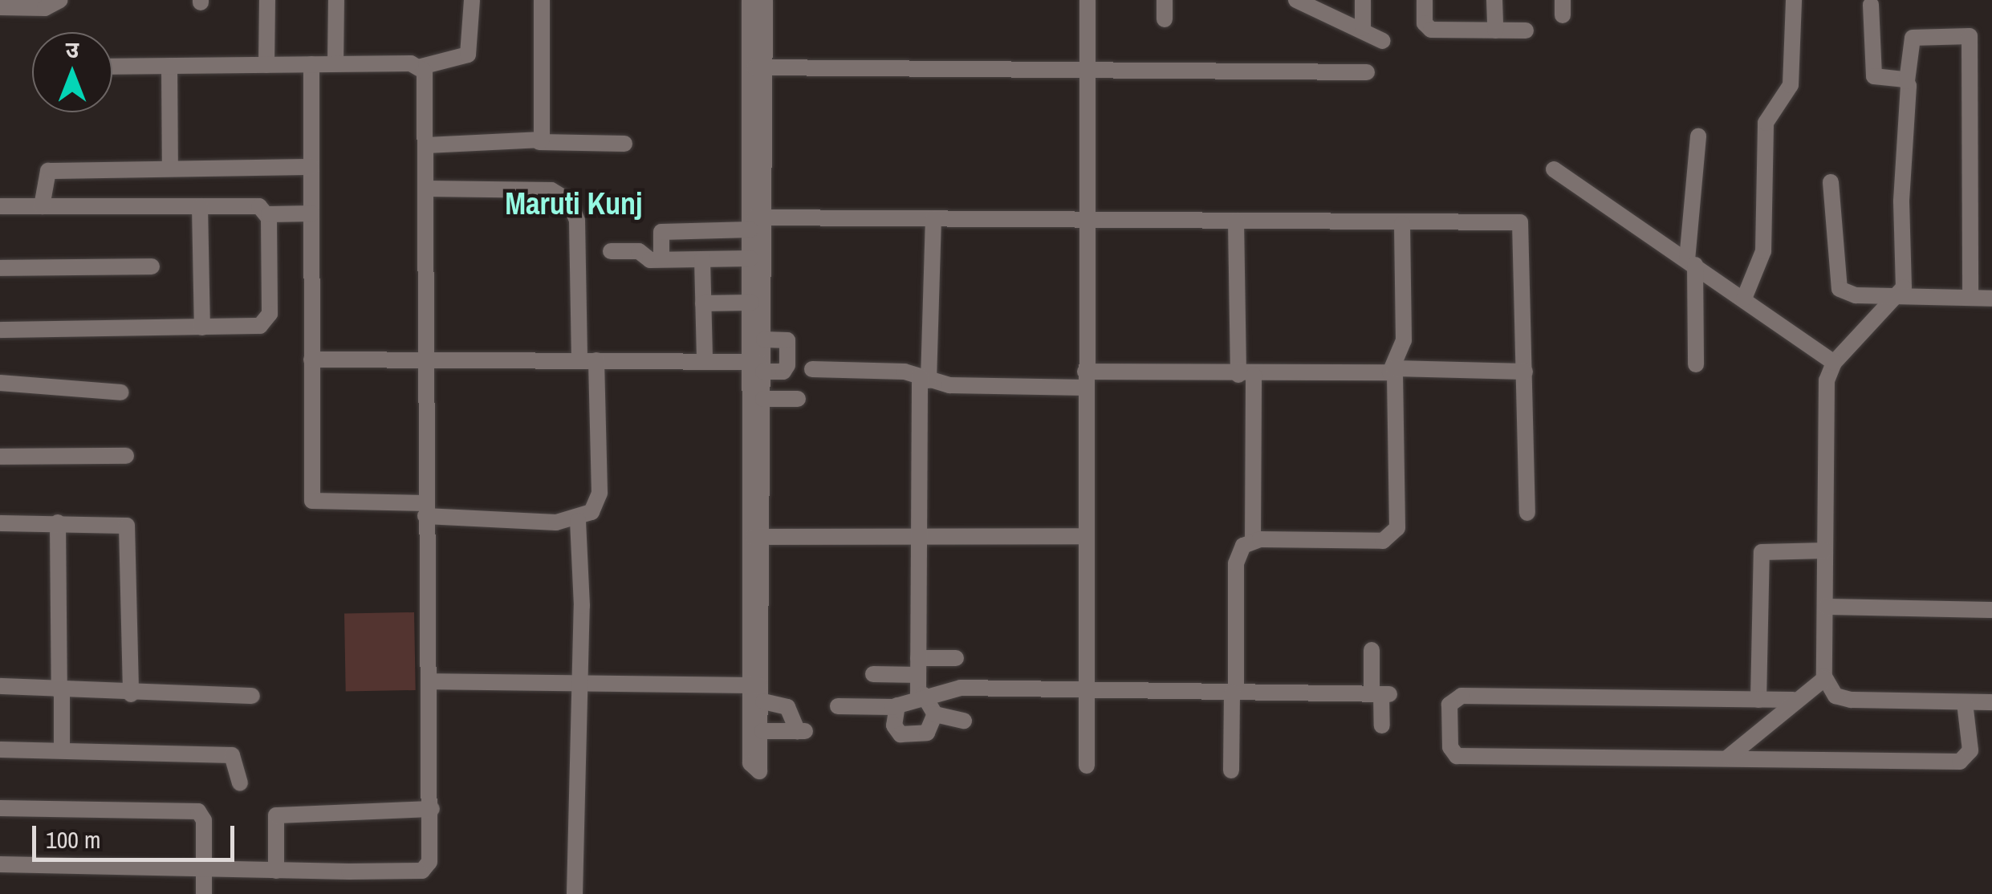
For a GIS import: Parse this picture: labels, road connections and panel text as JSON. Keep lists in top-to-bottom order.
{
  "districts": ["Maruti Kunj"],
  "scale_bar": "100 m",
  "north": "top"
}
